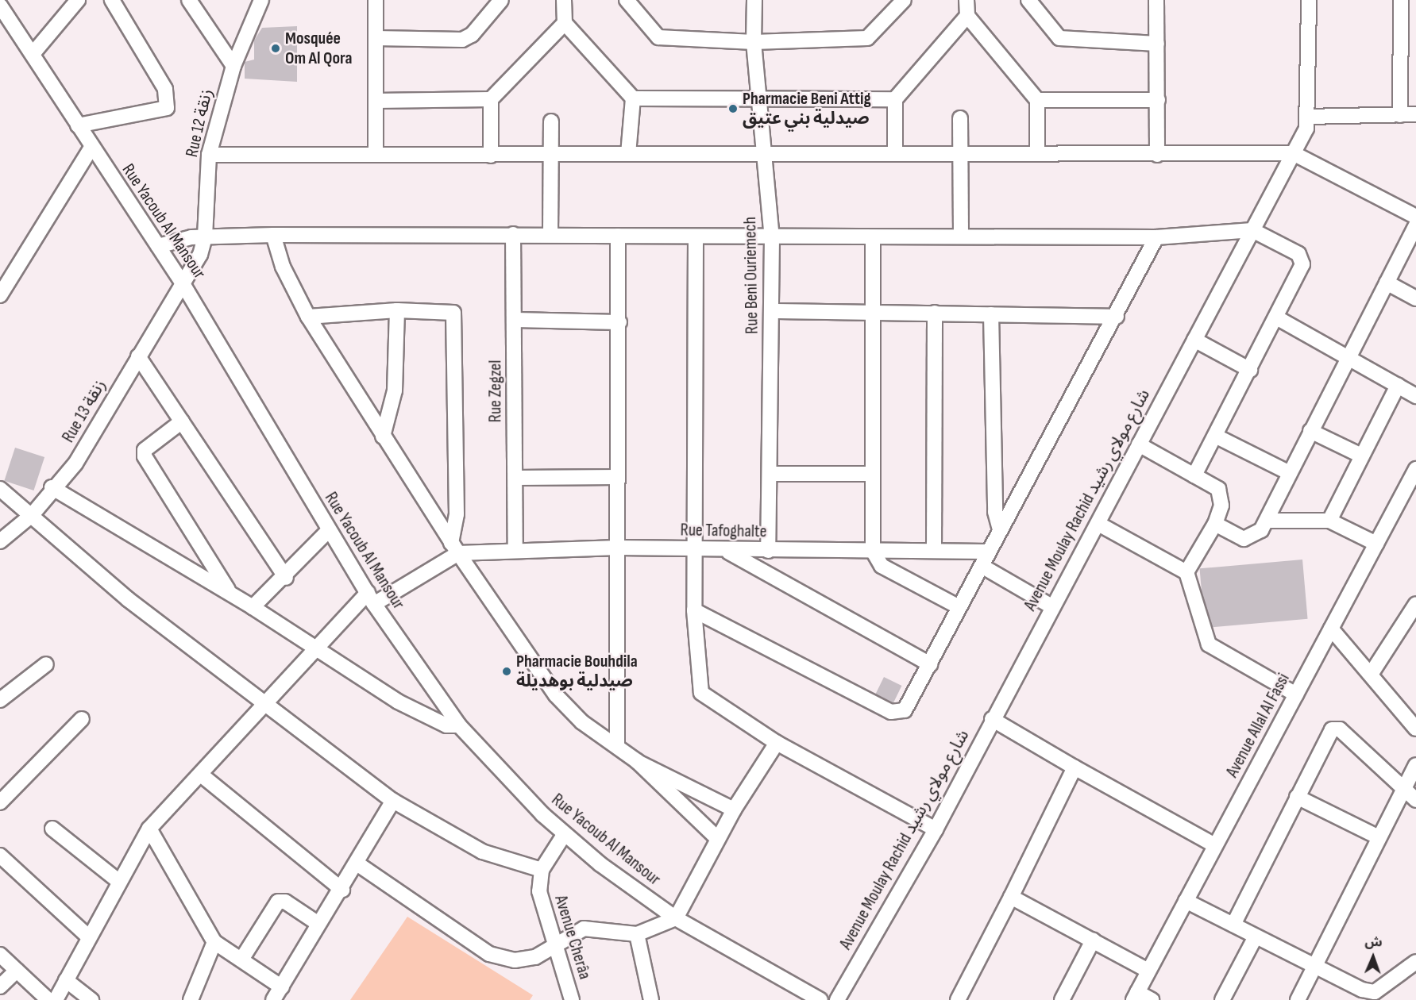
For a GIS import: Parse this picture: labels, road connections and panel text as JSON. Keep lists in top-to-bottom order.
{
  "streets": {
    "street": [
      "Rue 12 زنقة",
      "Rue Yacoub Al Mansour",
      "Rue Beni Ouriemech",
      "Rue Zegzel",
      "Rue 13 زنقة",
      "Avenue Moulay Rachid شارع مولاي رشيد",
      "Rue Tafoghalte",
      "Avenue Allal Al Fassi",
      "Avenue Cherâa"
    ]
  },
  "crossings": [
    ["Rue 12 زنقة", "Rue Yacoub Al Mansour"],
    ["Rue 12 زنقة", "Rue 13 زنقة"],
    ["Rue Yacoub Al Mansour", "Rue 13 زنقة"],
    ["Rue Yacoub Al Mansour", "Avenue Cherâa"],
    ["Rue Beni Ouriemech", "Rue Tafoghalte"],
    ["Rue Zegzel", "Rue Tafoghalte"]
  ],
  "places": ["Mosquée Om Al Qora", "Pharmacie Beni Attig صيدلية بني عتيق", "Pharmacie Bouhdila صيدلية بوهديلة"],
  "north": "top"
}
